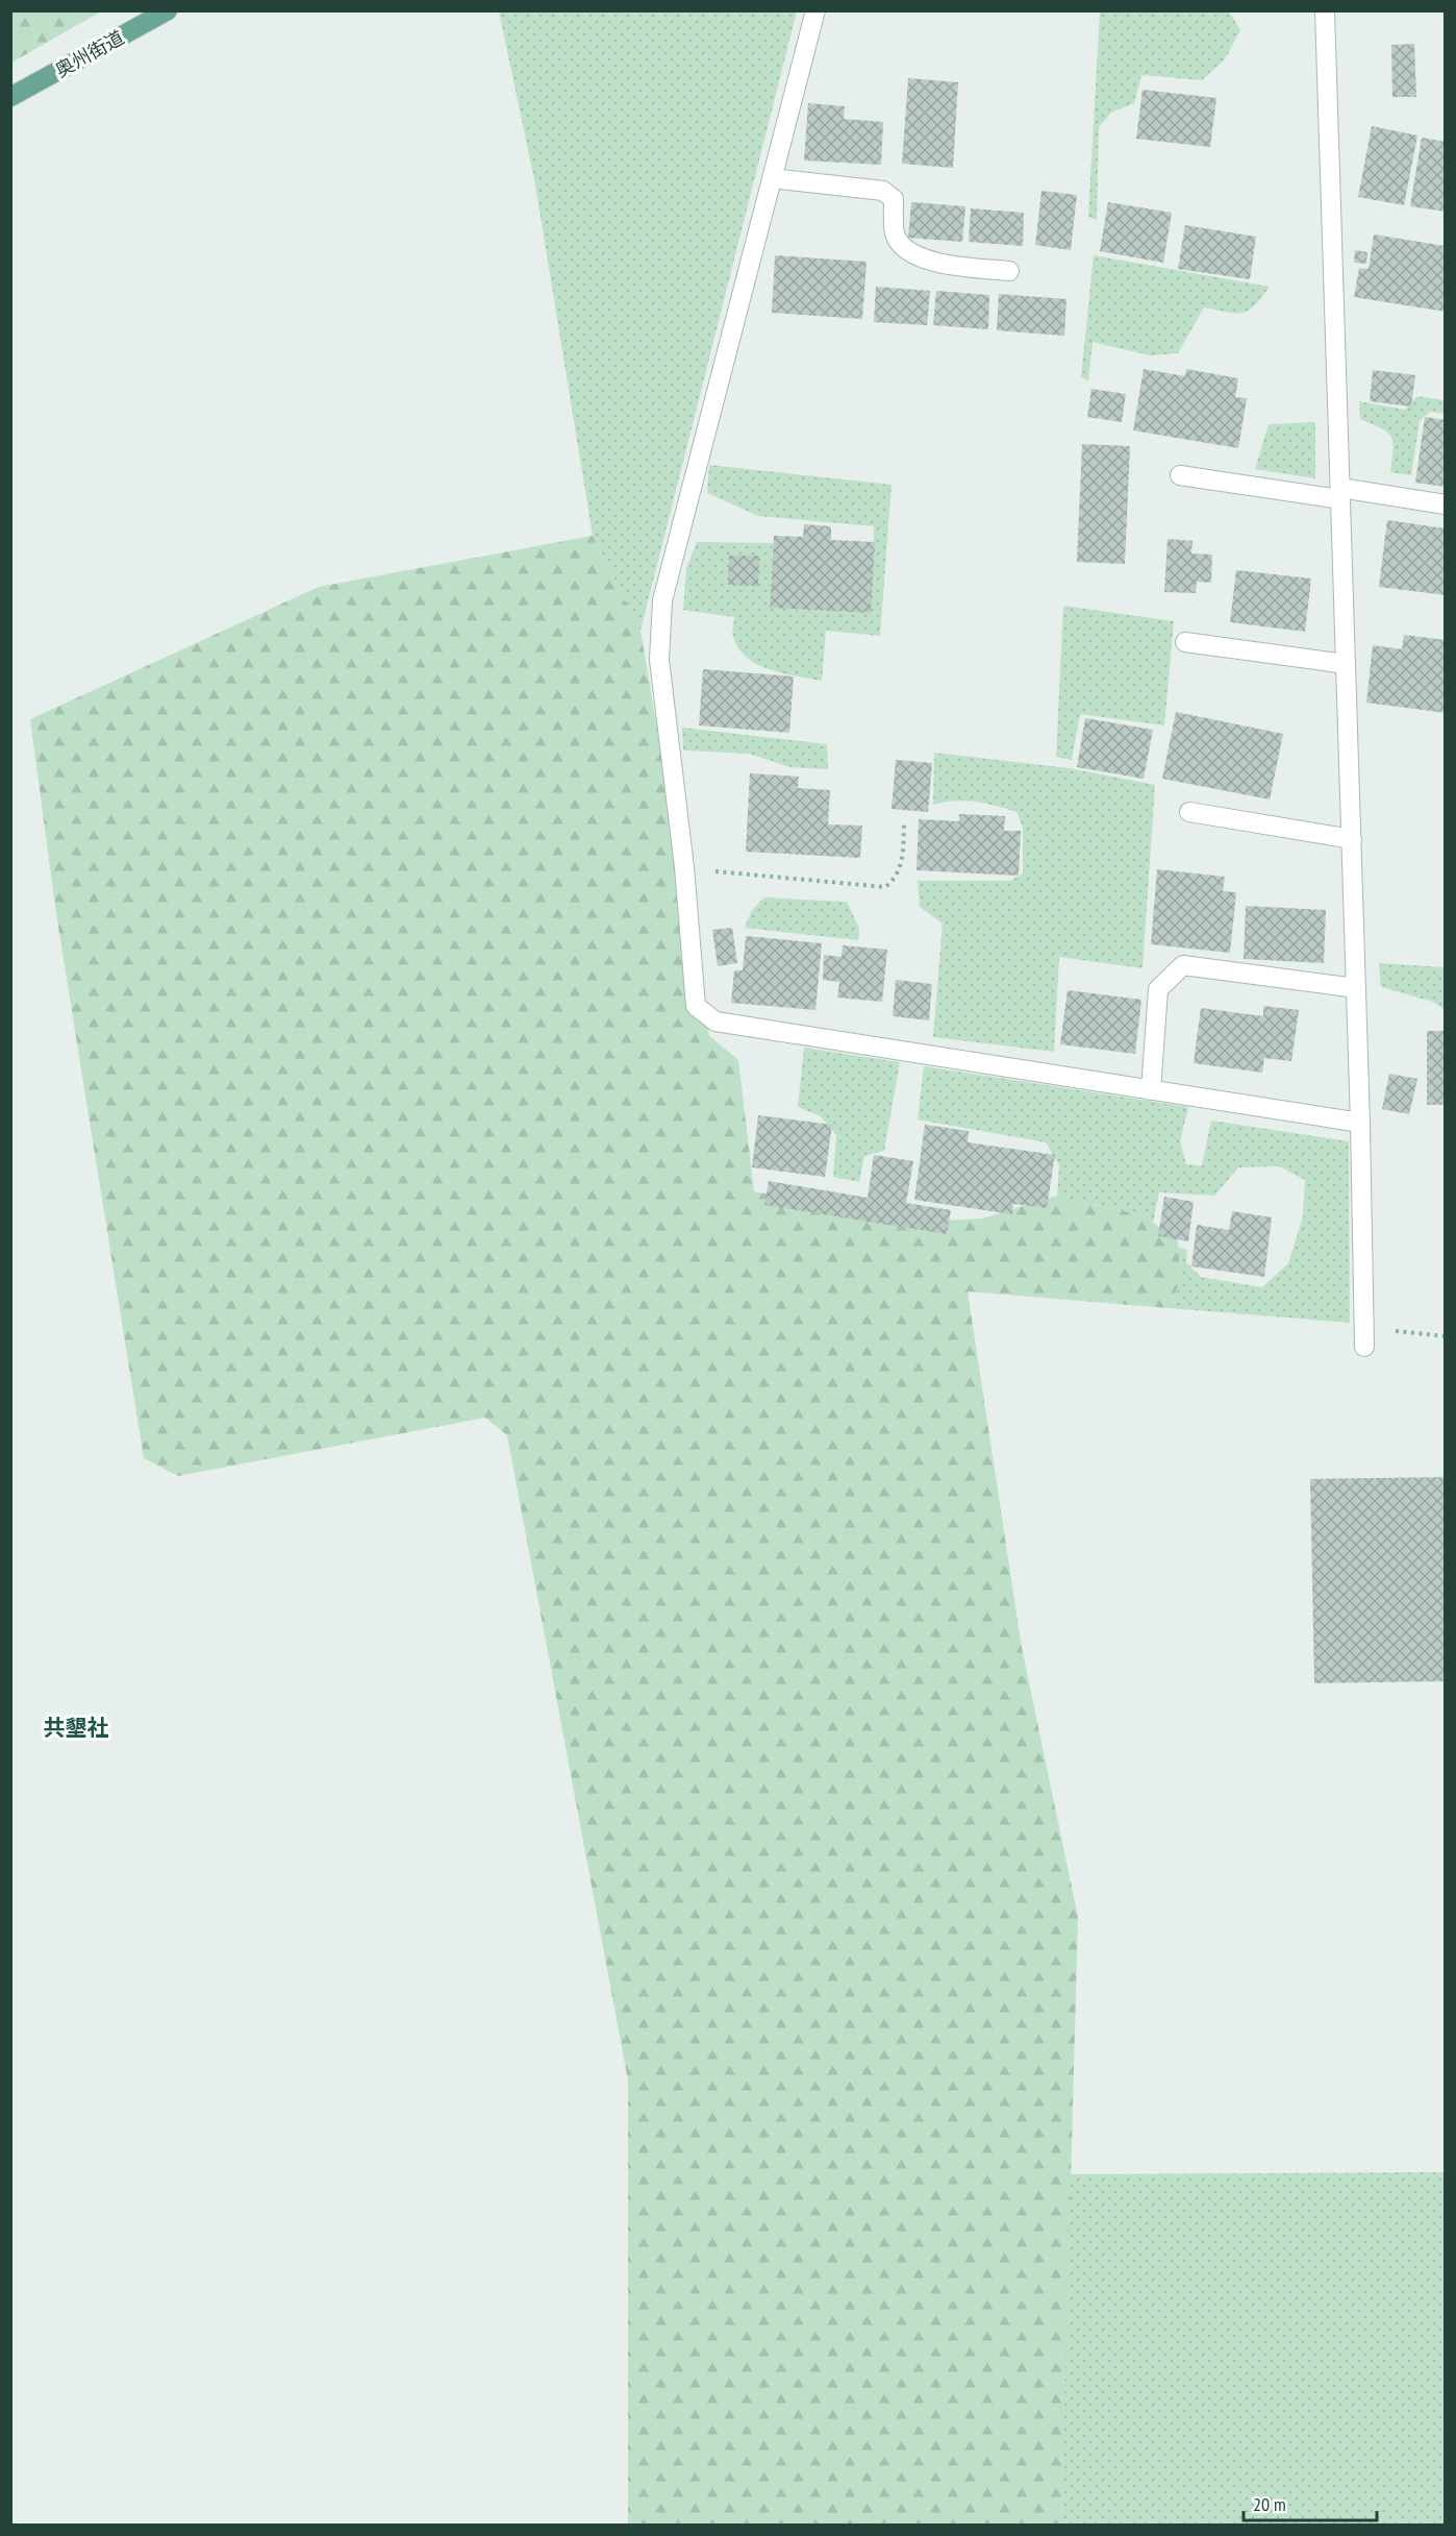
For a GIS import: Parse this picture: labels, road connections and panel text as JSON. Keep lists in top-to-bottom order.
{
  "streets": {
    "main road": ["奥州街道"]
  },
  "districts": ["共墾社"],
  "scale_bar": "20 m"
}
